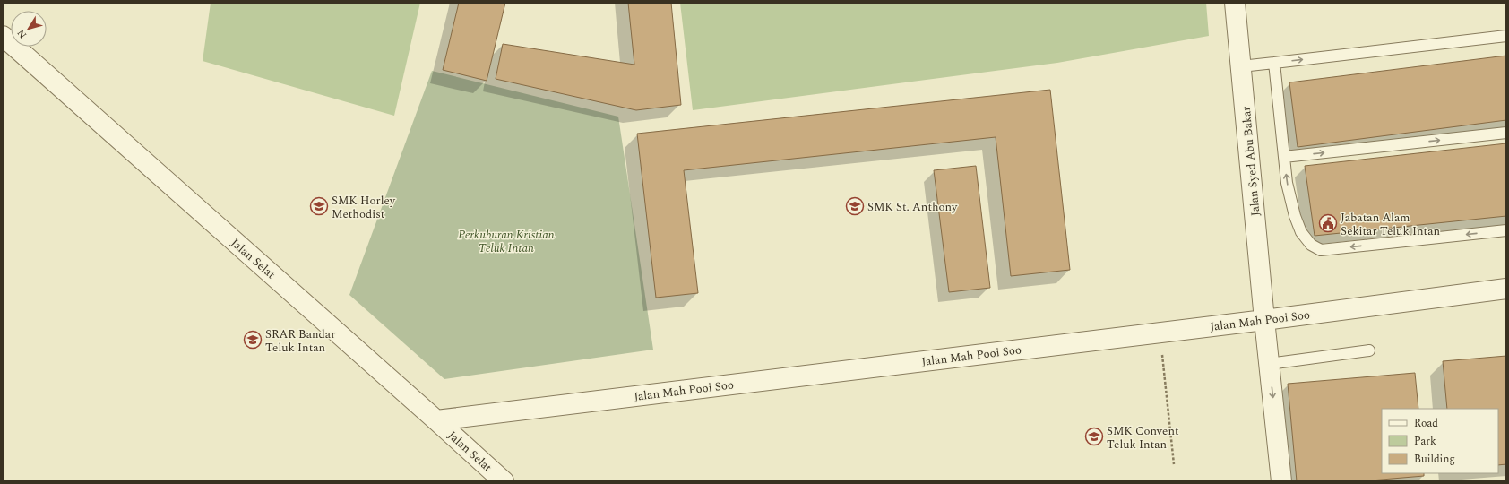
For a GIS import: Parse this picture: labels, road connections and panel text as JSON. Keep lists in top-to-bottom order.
{
  "streets": {
    "street": ["Jalan Syed Abu Bakar", "Jalan Selat", "Jalan Mah Pooi Soo"]
  },
  "crossings": [
    ["Jalan Syed Abu Bakar", "Jalan Mah Pooi Soo"],
    ["Jalan Selat", "Jalan Mah Pooi Soo"]
  ],
  "parks": ["Perkuburan Kristian Teluk Intan"],
  "places": {
    "school or university": [
      "SMK Horley Methodist",
      "SMK St. Anthony",
      "SRAR Bandar Teluk Intan",
      "SMK Convent Teluk Intan"
    ],
    "public building": ["Jabatan Alam Sekitar Teluk Intan"]
  },
  "legend": ["Road", "Park", "Building"],
  "north": "bottom left"
}
